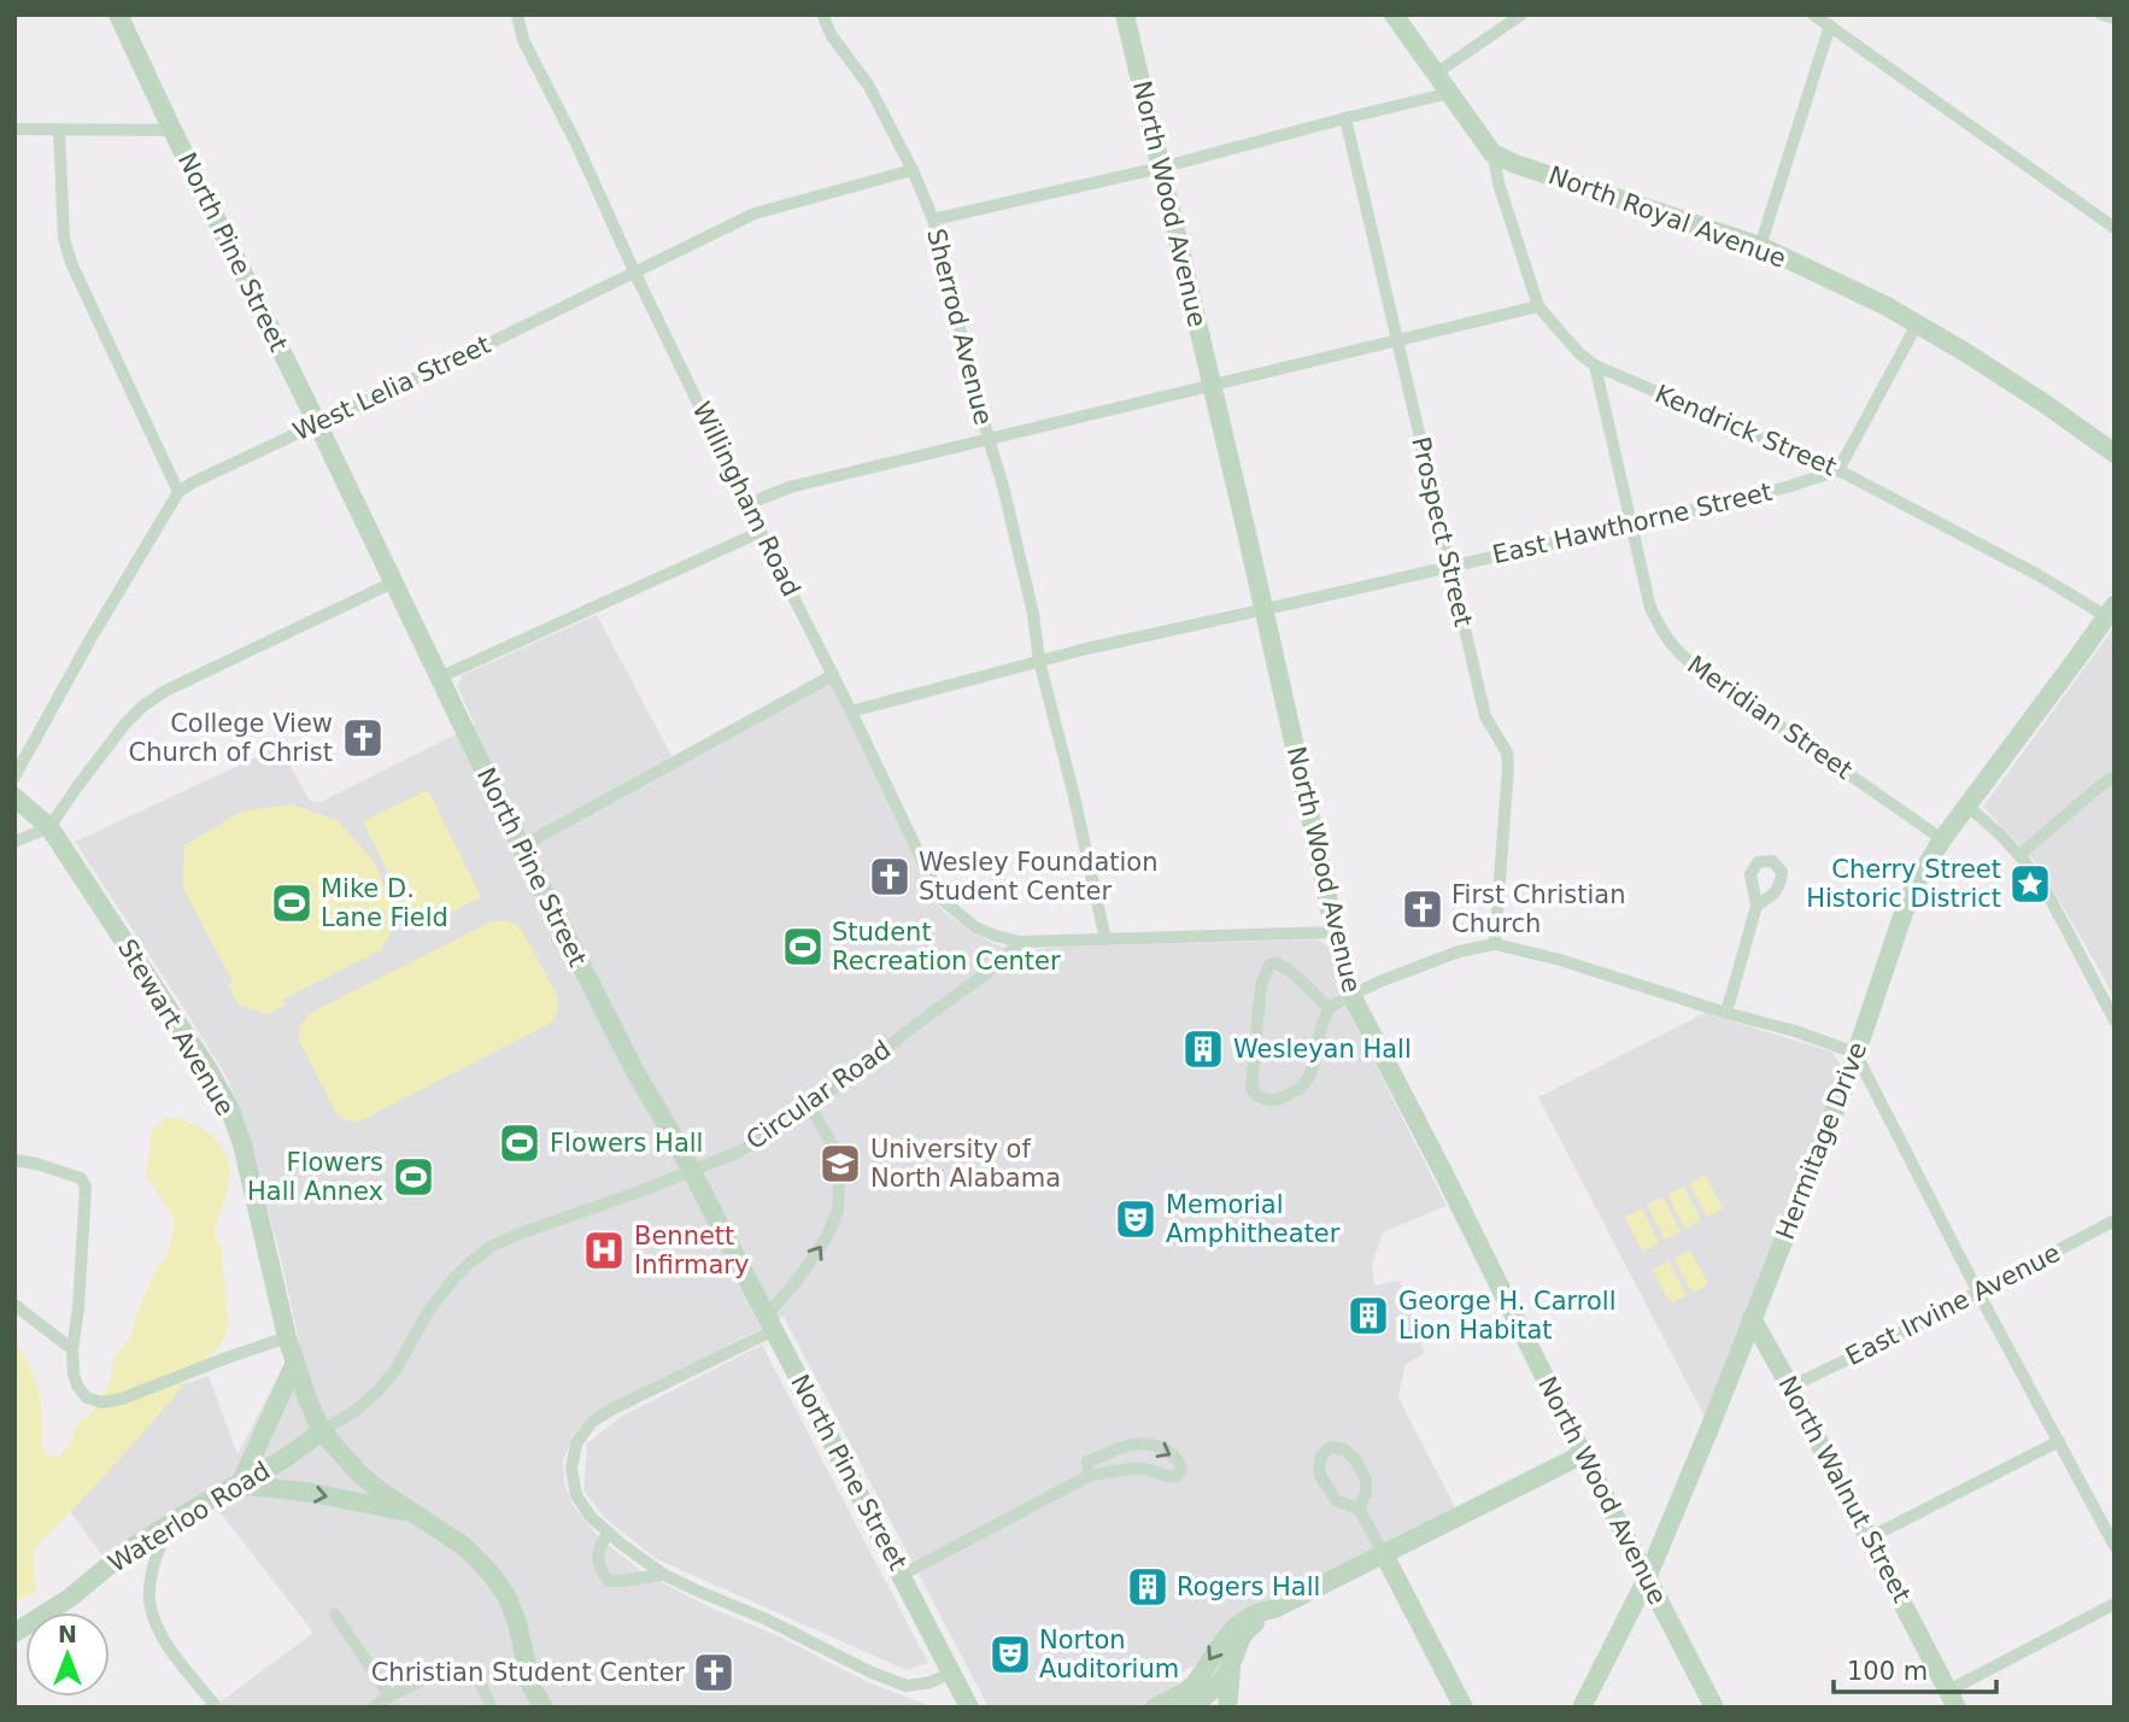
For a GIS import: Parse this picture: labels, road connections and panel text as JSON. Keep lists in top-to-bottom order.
{
  "streets": {
    "street": [
      "North Wood Avenue",
      "North Royal Avenue",
      "North Pine Street",
      "Sherrod Avenue",
      "West Lelia Street",
      "Kendrick Street",
      "Willingham Road",
      "East Hawthorne Street",
      "Prospect Street",
      "Meridian Street",
      "Stewart Avenue",
      "Circular Road",
      "Hermitage Drive",
      "East Irvine Avenue",
      "North Walnut Street",
      "Waterloo Road"
    ]
  },
  "crossings": [
    ["North Wood Avenue", "East Hawthorne Street"],
    ["North Wood Avenue", "Hermitage Drive"],
    ["North Royal Avenue", "Kendrick Street"],
    ["North Pine Street", "West Lelia Street"],
    ["Sherrod Avenue", "West Lelia Street"],
    ["Sherrod Avenue", "East Hawthorne Street"],
    ["West Lelia Street", "Willingham Road"],
    ["Kendrick Street", "East Hawthorne Street"],
    ["Kendrick Street", "Meridian Street"],
    ["Kendrick Street", "Hermitage Drive"],
    ["Willingham Road", "East Hawthorne Street"],
    ["Willingham Road", "Circular Road"],
    ["East Hawthorne Street", "Prospect Street"],
    ["East Hawthorne Street", "Meridian Street"],
    ["Meridian Street", "Hermitage Drive"],
    ["Stewart Avenue", "Circular Road"],
    ["Stewart Avenue", "Waterloo Road"],
    ["Circular Road", "Waterloo Road"],
    ["Hermitage Drive", "North Walnut Street"],
    ["East Irvine Avenue", "North Walnut Street"]
  ],
  "places": {
    "church": [
      "College View Church of Christ",
      "Wesley Foundation Student Center",
      "First Christian Church",
      "Christian Student Center"
    ],
    "place": ["Cherry Street Historic District"],
    "sports": [
      "Mike D. Lane Field",
      "Student Recreation Center",
      "Flowers Hall",
      "Flowers Hall Annex"
    ],
    "building": ["Wesleyan Hall", "George H. Carroll Lion Habitat", "Rogers Hall"],
    "school or university": ["University of North Alabama"],
    "theatre": ["Memorial Amphitheater", "Norton Auditorium"],
    "hospital": ["Bennett Infirmary"]
  },
  "scale_bar": "100 m",
  "north": "top"
}
